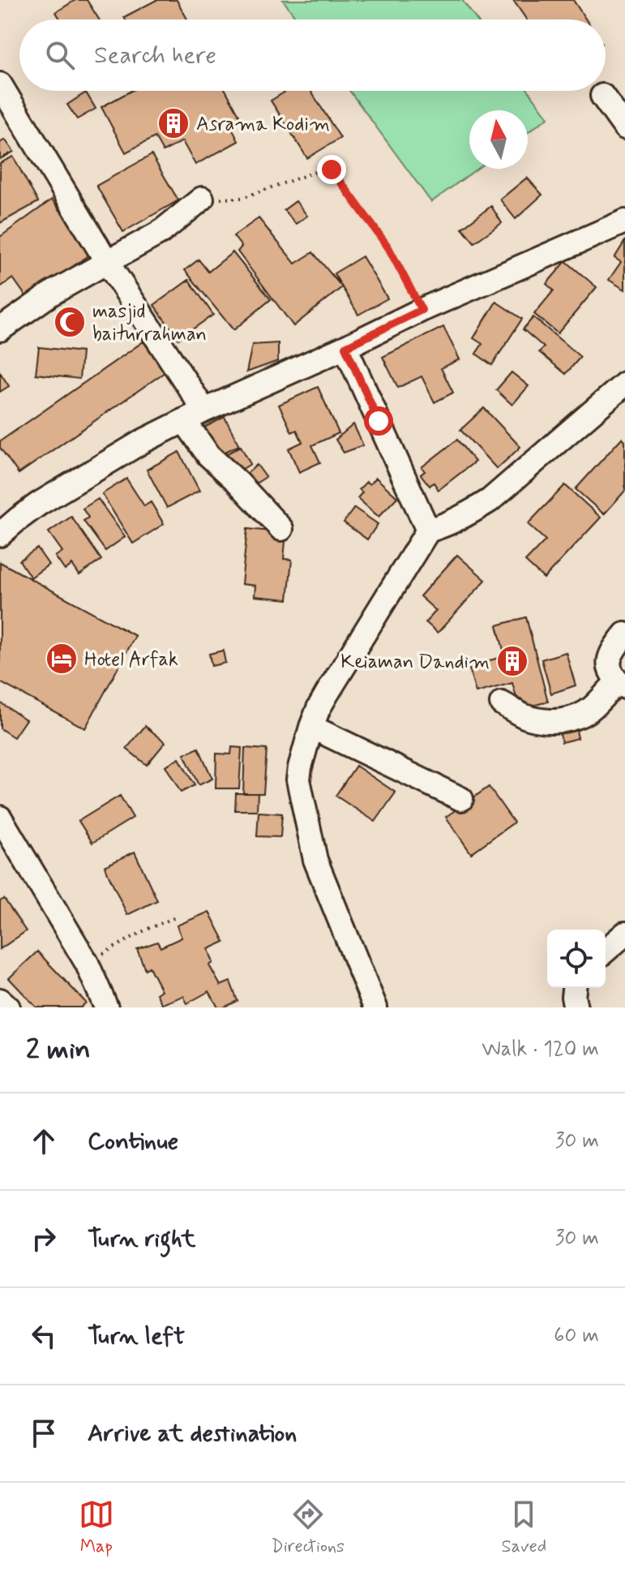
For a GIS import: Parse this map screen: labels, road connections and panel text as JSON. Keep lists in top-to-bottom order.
{
  "places": {
    "building": ["Asrama Kodim", "Keiaman Dandim"],
    "mosque": ["masjid baiturrahman"],
    "hotel": ["Hotel Arfak"]
  },
  "north": "top",
  "page": {
    "search": "Search here",
    "heading": ["2 min", "Walk · 120 m"],
    "list": [
      ["Continue", "30 m"],
      ["Turn right", "30 m"],
      ["Turn left", "60 m"],
      "Arrive at destination"
    ],
    "nav": ["Map", "Directions", "Saved"]
  }
}
